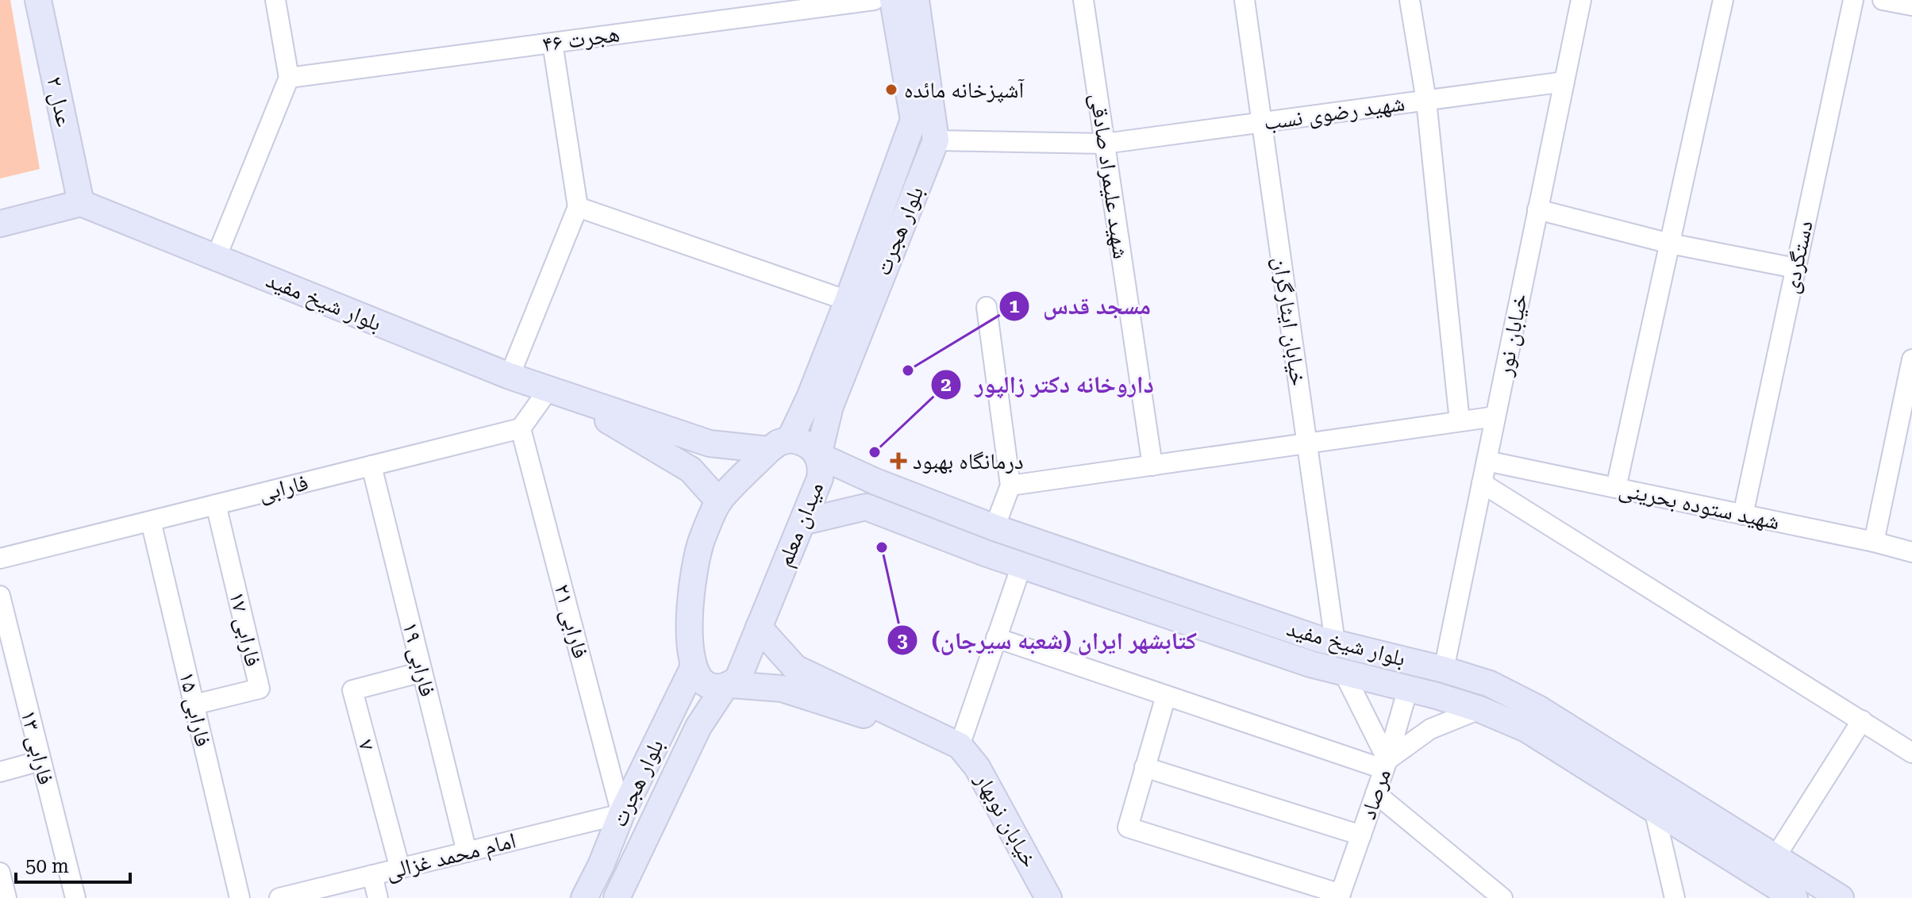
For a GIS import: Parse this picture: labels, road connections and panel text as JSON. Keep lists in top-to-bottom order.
{
  "streets": {
    "street": [
      "هجرت ۴۶",
      "عدل ۲",
      "شهید رضوی نسب",
      "شهید علیمراد صادقی",
      "بلوار هجرت",
      "دستگردی",
      "بلوار شیخ مفید",
      "خیابان ایثارگران",
      "خیابان نور",
      "فارابی",
      "شهید ستوده بحرینی",
      "میدان معلم",
      "فارابی ۲۱",
      "فارابی ۱۷",
      "فارابی ۱۹",
      "فارابی ۱۵",
      "۷",
      "فارابی ۱۳",
      "مرصاد",
      "خیابان نوبهار",
      "امام محمد غزالی"
    ]
  },
  "crossings": [
    ["عدل ۲", "بلوار شیخ مفید"],
    ["شهید رضوی نسب", "شهید علیمراد صادقی"],
    ["شهید رضوی نسب", "بلوار هجرت"],
    ["شهید رضوی نسب", "خیابان ایثارگران"],
    ["شهید رضوی نسب", "خیابان نور"],
    ["بلوار هجرت", "بلوار شیخ مفید"],
    ["بلوار هجرت", "میدان معلم"],
    ["بلوار هجرت", "فارابی ۲۱"],
    ["بلوار هجرت", "امام محمد غزالی"],
    ["دستگردی", "شهید ستوده بحرینی"],
    ["بلوار شیخ مفید", "خیابان ایثارگران"],
    ["بلوار شیخ مفید", "خیابان نور"],
    ["بلوار شیخ مفید", "میدان معلم"],
    ["بلوار شیخ مفید", "مرصاد"],
    ["خیابان نور", "شهید ستوده بحرینی"],
    ["فارابی", "فارابی ۲۱"],
    ["فارابی", "فارابی ۱۷"],
    ["فارابی", "فارابی ۱۹"],
    ["فارابی", "فارابی ۱۵"],
    ["فارابی ۲۱", "امام محمد غزالی"],
    ["فارابی ۱۷", "فارابی ۱۵"],
    ["فارابی ۱۹", "۷"],
    ["فارابی ۱۹", "امام محمد غزالی"],
    ["۷", "امام محمد غزالی"]
  ],
  "places": {
    "other": [
      "آشپزخانه مائده",
      "مسجد قدس",
      "داروخانه دکتر زالپور",
      "کتابشهر ایران (شعبه سیرجان)"
    ],
    "health": ["درمانگاه بهبود"]
  },
  "scale_bar": "50 m"
}
